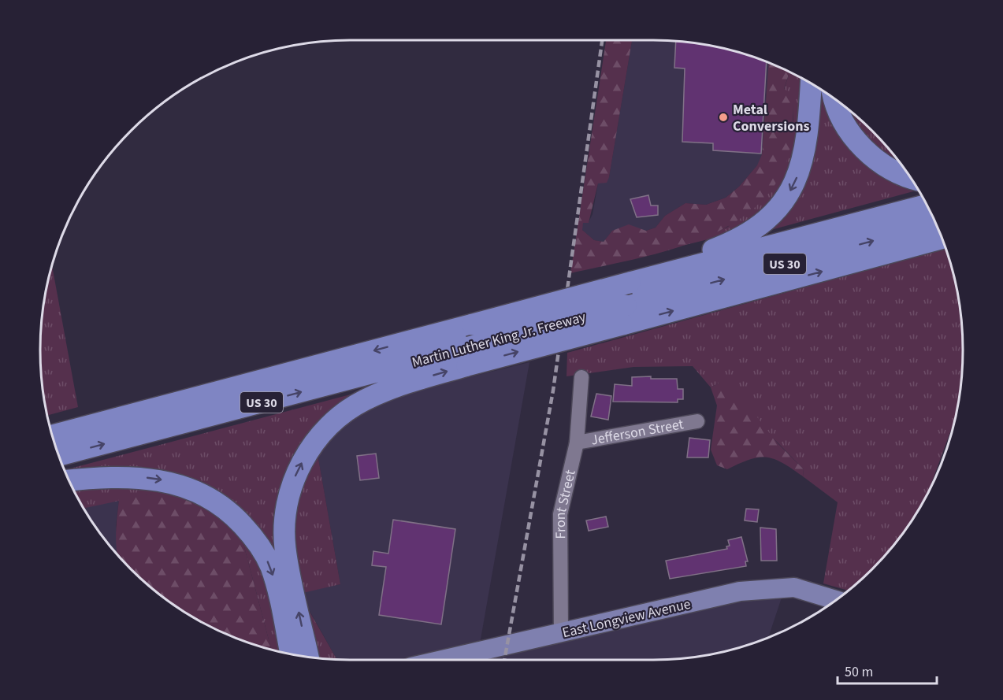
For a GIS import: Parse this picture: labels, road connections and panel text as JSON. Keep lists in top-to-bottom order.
{
  "streets": {
    "highway": ["US 30", "Martin Luther King Jr. Freeway"],
    "main road": ["East Longview Avenue"],
    "street": ["Jefferson Street", "Front Street"]
  },
  "crossings": [
    ["Jefferson Street", "Front Street"],
    ["Front Street", "East Longview Avenue"]
  ],
  "places": ["Metal Conversions"],
  "scale_bar": "50 m"
}
